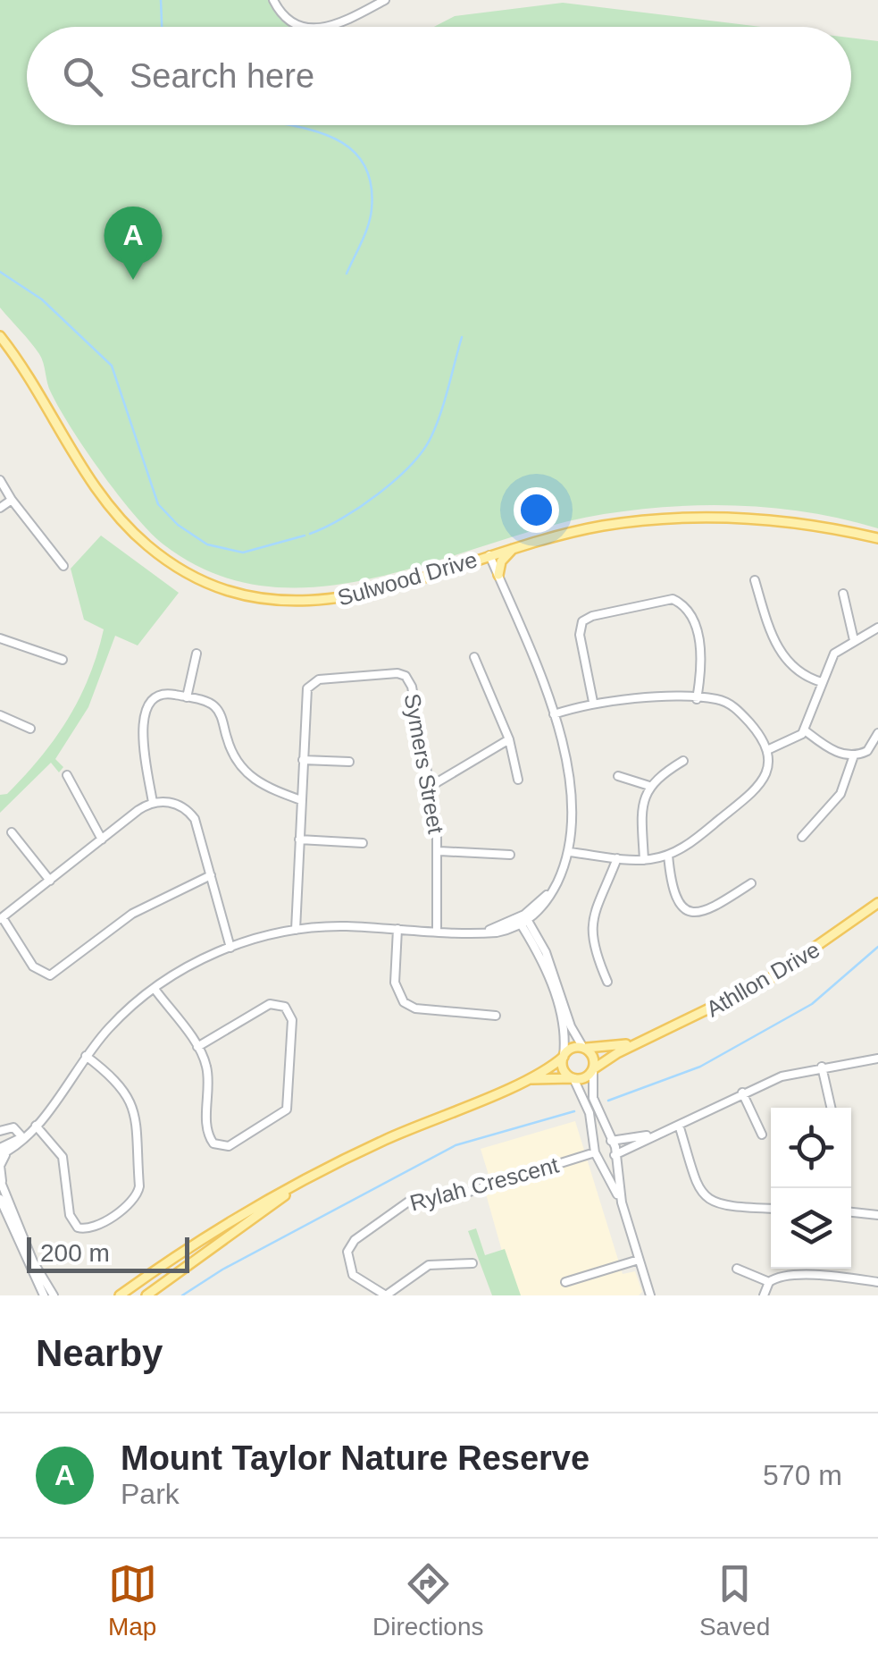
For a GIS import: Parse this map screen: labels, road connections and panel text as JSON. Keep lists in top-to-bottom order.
{
  "streets": {
    "main road": ["Sulwood Drive", "Athllon Drive"],
    "street": ["Symers Street", "Rylah Crescent"]
  },
  "scale_bar": "200 m",
  "page": {
    "search": "Search here",
    "pins": "A",
    "scale": "200 m",
    "heading": "Nearby",
    "list": [
      {
        "mark": "A",
        "name": "Mount Taylor Nature Reserve",
        "note": "Park",
        "value": "570 m"
      }
    ],
    "nav": ["Map", "Directions", "Saved"]
  }
}
